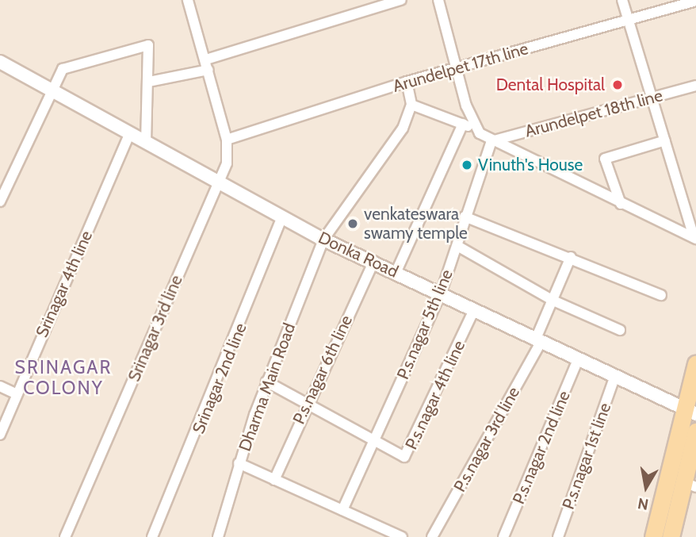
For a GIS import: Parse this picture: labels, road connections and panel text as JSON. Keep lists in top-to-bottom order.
{
  "streets": {
    "street": [
      "Arundelpet 17th line",
      "Arundelpet 18th line",
      "Donka Road",
      "Srinagar 4th line",
      "P.s.nagar 5th line",
      "Srinagar 3rd line",
      "P.s.nagar 6th line",
      "Srinagar 2nd line",
      "Dharma Main Road",
      "P.s.nagar 4th line",
      "P.s.nagar 3rd line",
      "P.s.nagar 2nd line",
      "P.s.nagar 1st line"
    ]
  },
  "crossings": [
    ["Arundelpet 17th line", "Srinagar 3rd line"],
    ["Arundelpet 18th line", "P.s.nagar 5th line"],
    ["Donka Road", "Srinagar 4th line"],
    ["Donka Road", "P.s.nagar 5th line"],
    ["Donka Road", "Srinagar 3rd line"],
    ["Donka Road", "P.s.nagar 6th line"],
    ["Donka Road", "Srinagar 2nd line"],
    ["Donka Road", "Dharma Main Road"],
    ["Donka Road", "P.s.nagar 4th line"],
    ["Donka Road", "P.s.nagar 3rd line"],
    ["Donka Road", "P.s.nagar 2nd line"],
    ["Donka Road", "P.s.nagar 1st line"],
    ["P.s.nagar 5th line", "P.s.nagar 4th line"],
    ["P.s.nagar 6th line", "P.s.nagar 4th line"],
    ["Dharma Main Road", "P.s.nagar 4th line"]
  ],
  "districts": ["SRINAGAR COLONY"],
  "places": ["Dental Hospital", "Vinuth's House", "venkateswara swamy temple"],
  "north": "bottom"
}
